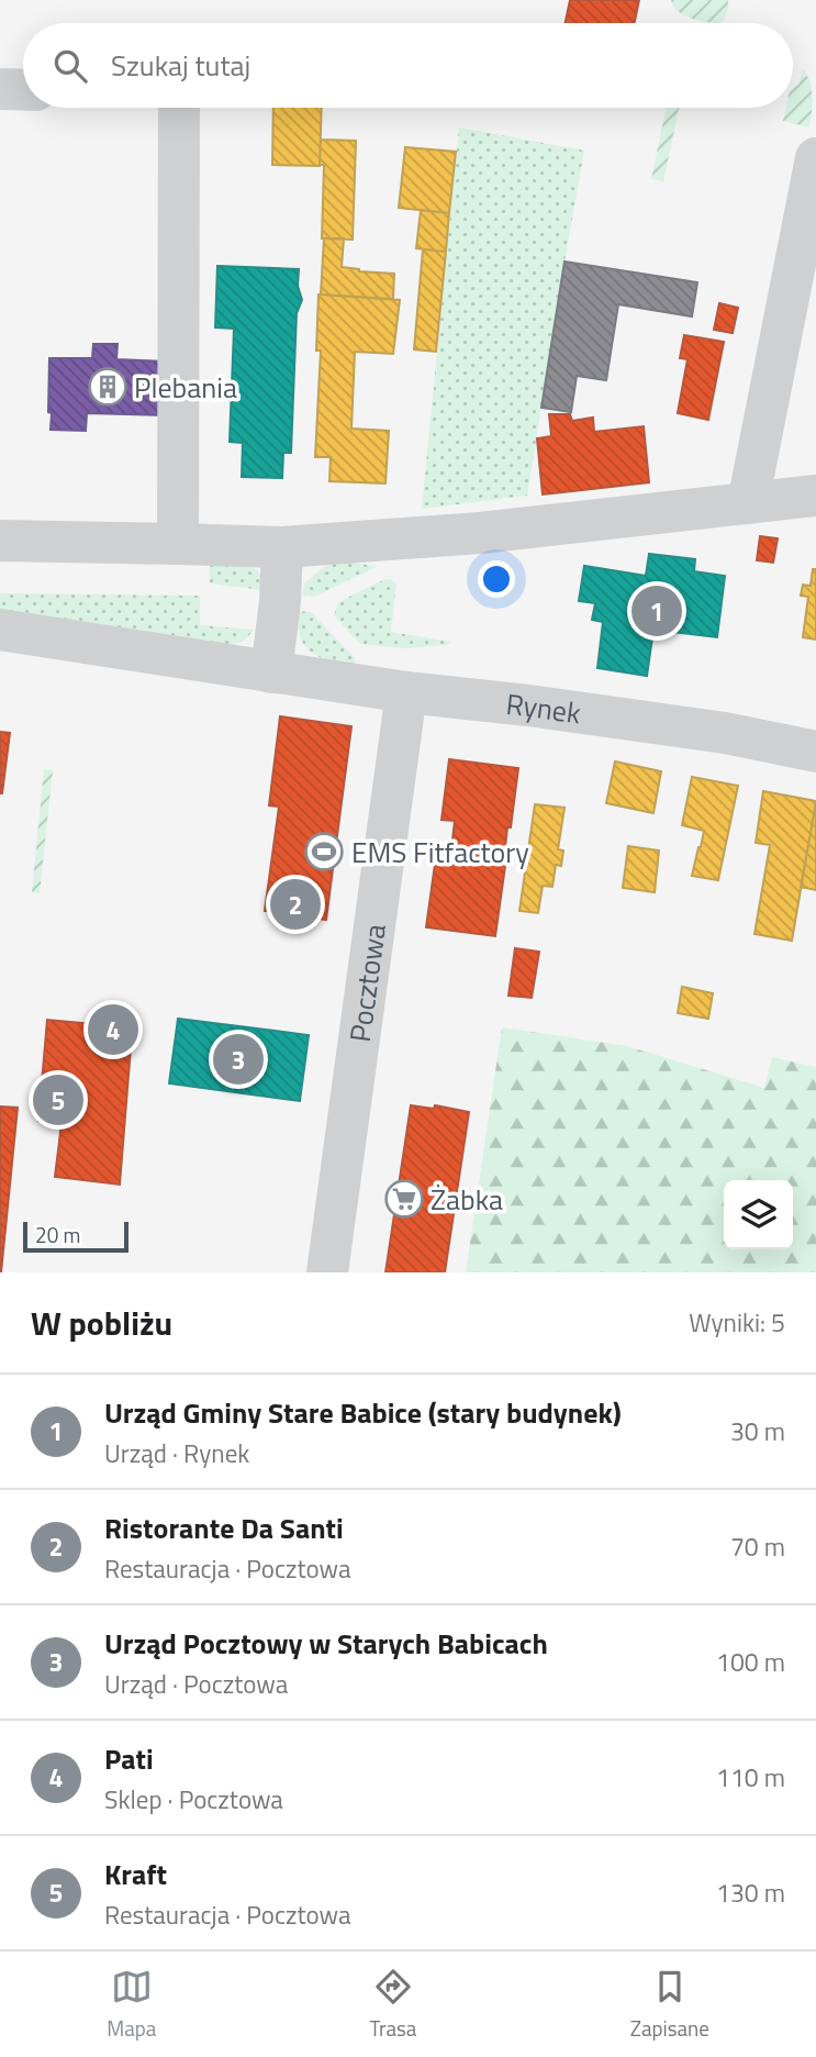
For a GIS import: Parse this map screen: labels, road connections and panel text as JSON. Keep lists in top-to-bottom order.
{
  "streets": {
    "street": ["Rynek", "Pocztowa"]
  },
  "crossings": [
    ["Rynek", "Pocztowa"]
  ],
  "places": {
    "building": ["Plebania"],
    "sports": ["EMS Fitfactory"],
    "supermarket": ["Żabka"]
  },
  "scale_bar": "20 m",
  "page": {
    "search": "Szukaj tutaj",
    "pins": [
      "1",
      "2",
      "4",
      "3",
      "5"
    ],
    "scale": "20 m",
    "heading": ["W pobliżu", "Wyniki: 5"],
    "list": [
      {
        "mark": "1",
        "name": "Urząd Gminy Stare Babice (stary budynek)",
        "note": "Urząd · Rynek",
        "value": "30 m"
      },
      {
        "mark": "2",
        "name": "Ristorante Da Santi",
        "note": "Restauracja · Pocztowa",
        "value": "70 m"
      },
      {
        "mark": "3",
        "name": "Urząd Pocztowy w Starych Babicach",
        "note": "Urząd · Pocztowa",
        "value": "100 m"
      },
      {
        "mark": "4",
        "name": "Pati",
        "note": "Sklep · Pocztowa",
        "value": "110 m"
      },
      {
        "mark": "5",
        "name": "Kraft",
        "note": "Restauracja · Pocztowa",
        "value": "130 m"
      }
    ],
    "nav": ["Mapa", "Trasa", "Zapisane"]
  }
}
